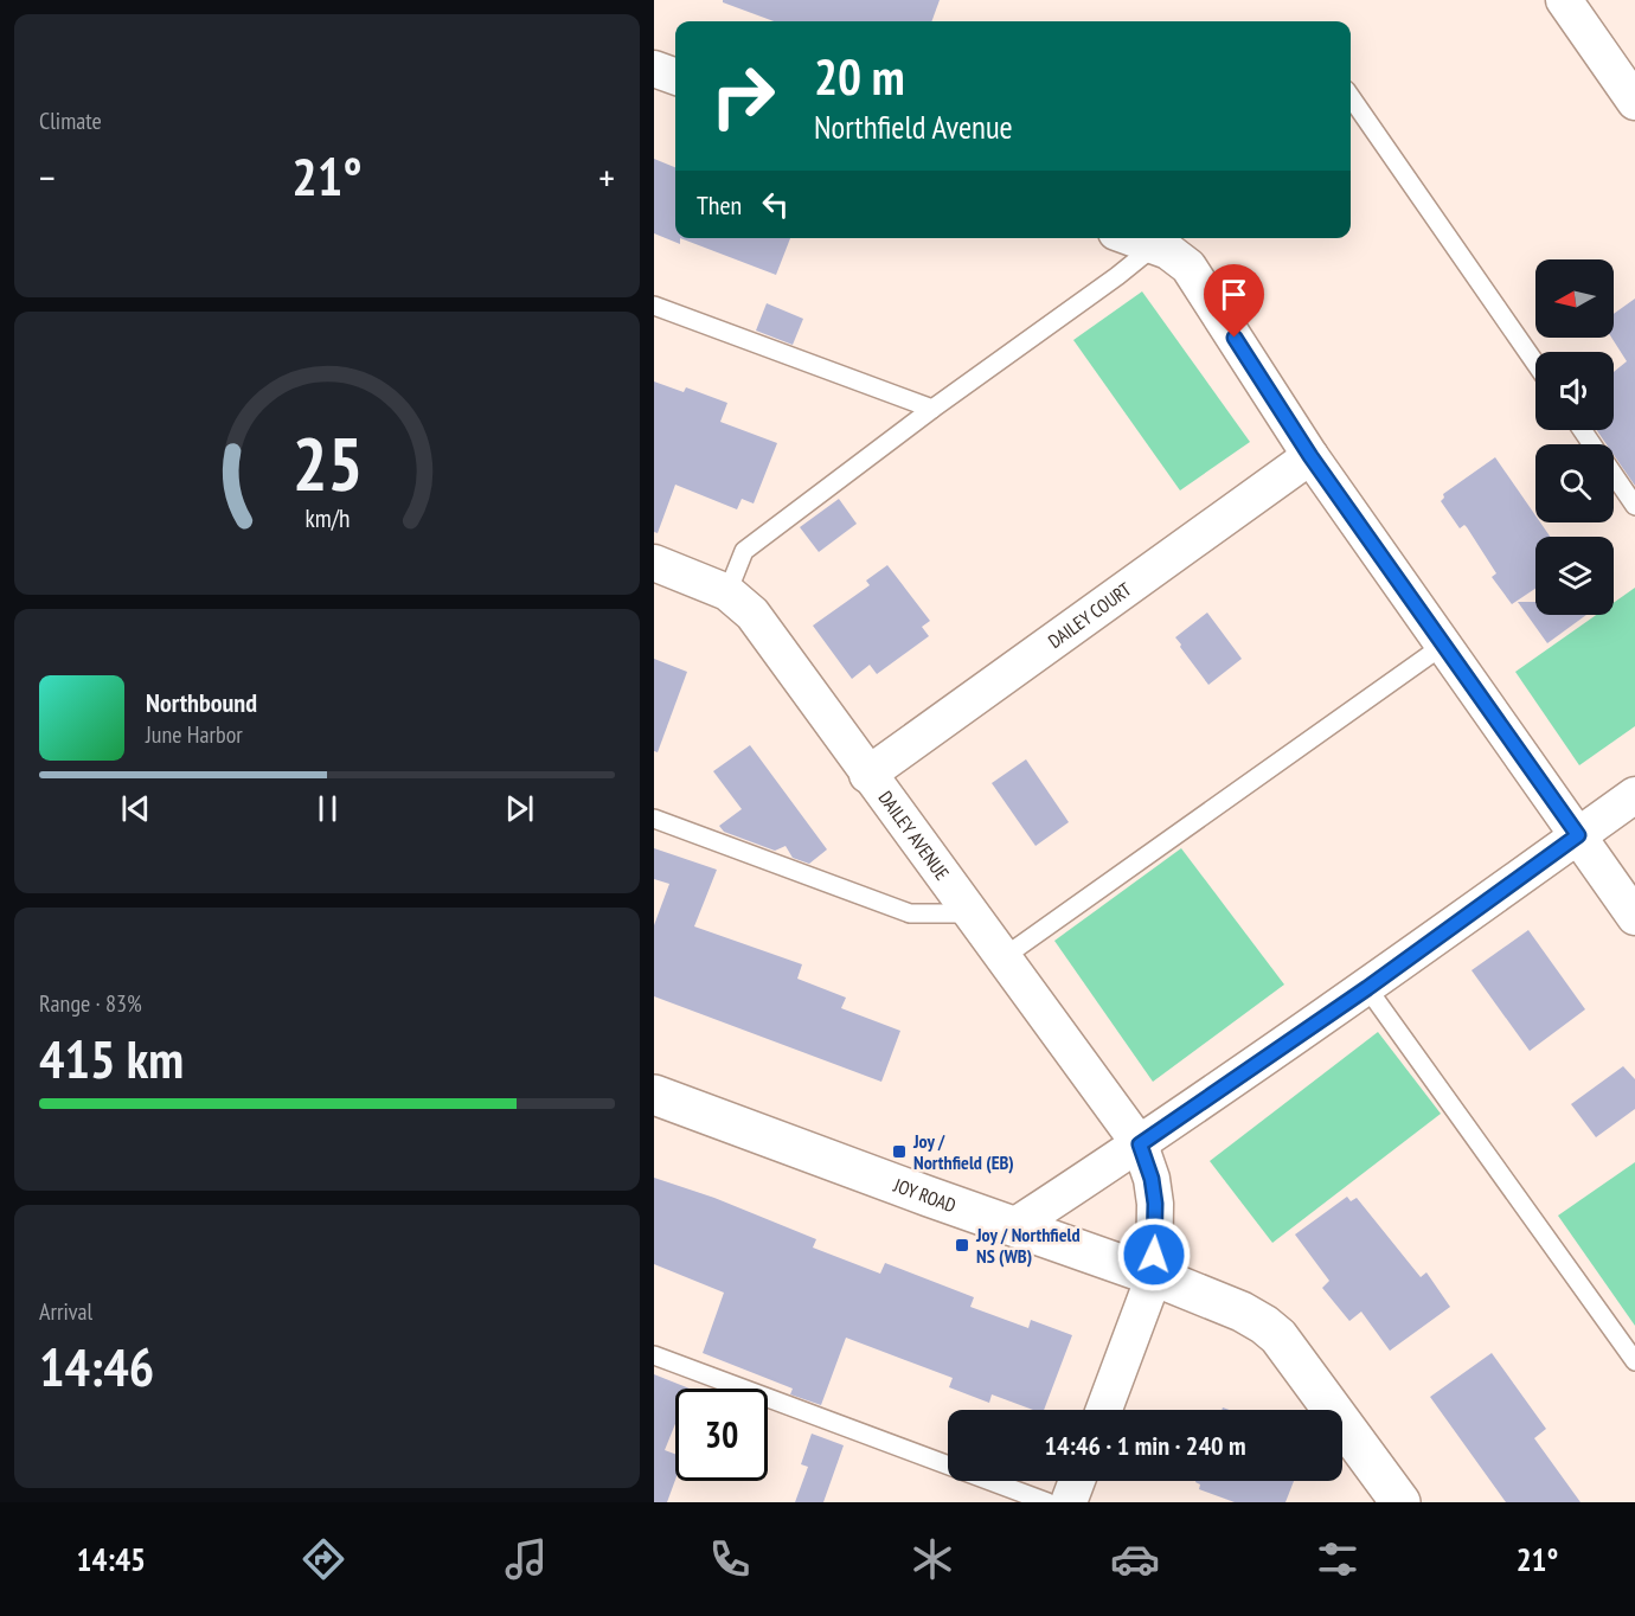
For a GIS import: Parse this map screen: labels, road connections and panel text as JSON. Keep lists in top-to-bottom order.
{
  "streets": {
    "street": ["DAILEY COURT", "DAILEY AVENUE", "JOY ROAD"]
  },
  "crossings": [
    ["DAILEY COURT", "DAILEY AVENUE"],
    ["DAILEY AVENUE", "JOY ROAD"]
  ],
  "places": {
    "transit": ["Joy / Northfield (EB)", "Joy / Northfield NS (WB)"]
  },
  "north": "left",
  "page": {
    "tile": [
      "Climate",
      ["Range · 83%", "415 km"],
      ["Arrival", "14:46"]
    ],
    "turn": ["20 m", "Northfield Avenue"],
    "heat": ["−", "21°", "+"],
    "then": "Then",
    "song": ["Northbound", "June Harbor"],
    "limit": "30",
    "trip": "14:46 · 1 min · 240 m",
    "tabs": ["14:45", "21°"],
    "gauge": ["25", "km/h"]
  }
}
